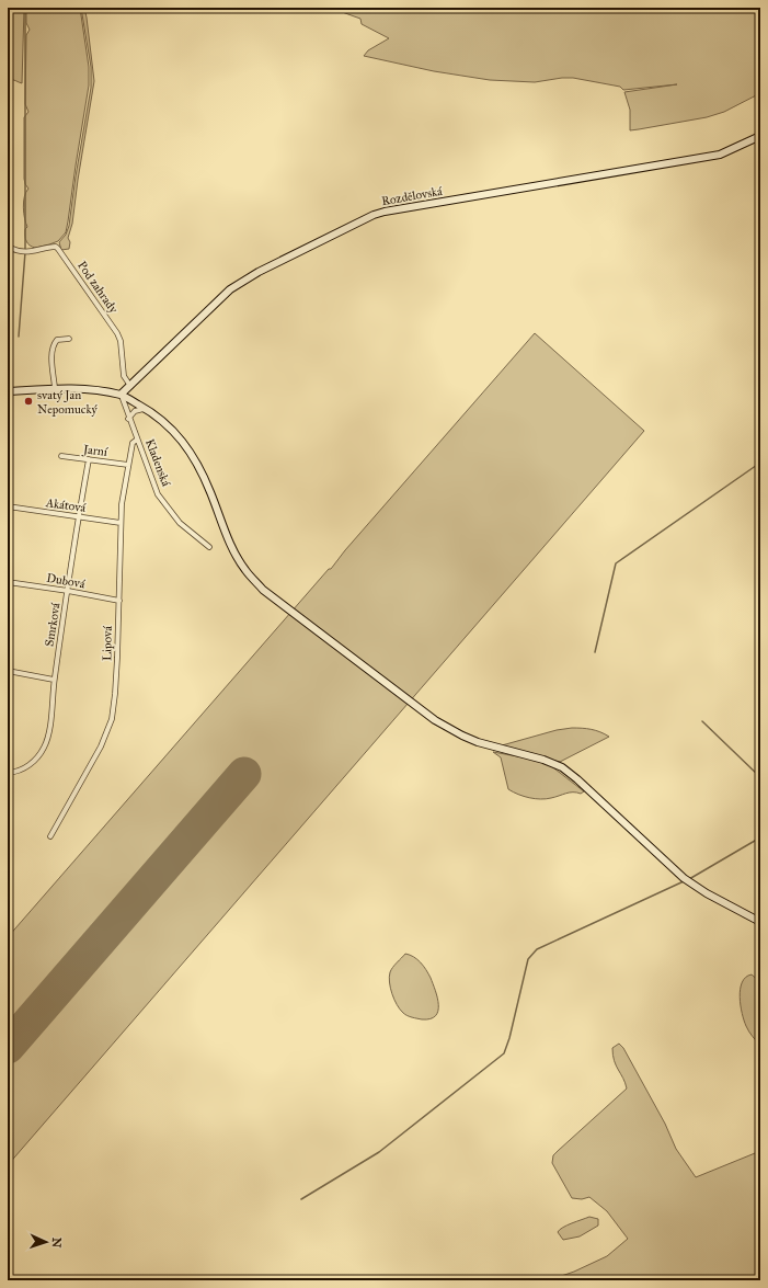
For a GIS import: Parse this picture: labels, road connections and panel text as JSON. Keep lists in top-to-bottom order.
{
  "streets": {
    "street": [
      "Rozdělovská",
      "Pod zahrady",
      "Jarní",
      "Kladenská",
      "Akátová",
      "Dubová",
      "Smrková",
      "Lipová"
    ]
  },
  "crossings": [
    ["Rozdělovská", "Pod zahrady"],
    ["Rozdělovská", "Kladenská"],
    ["Jarní", "Smrková"],
    ["Jarní", "Lipová"],
    ["Kladenská", "Lipová"],
    ["Akátová", "Smrková"],
    ["Akátová", "Lipová"],
    ["Dubová", "Smrková"],
    ["Dubová", "Lipová"]
  ],
  "places": ["svatý Jan Nepomucký"],
  "north": "right"
}
